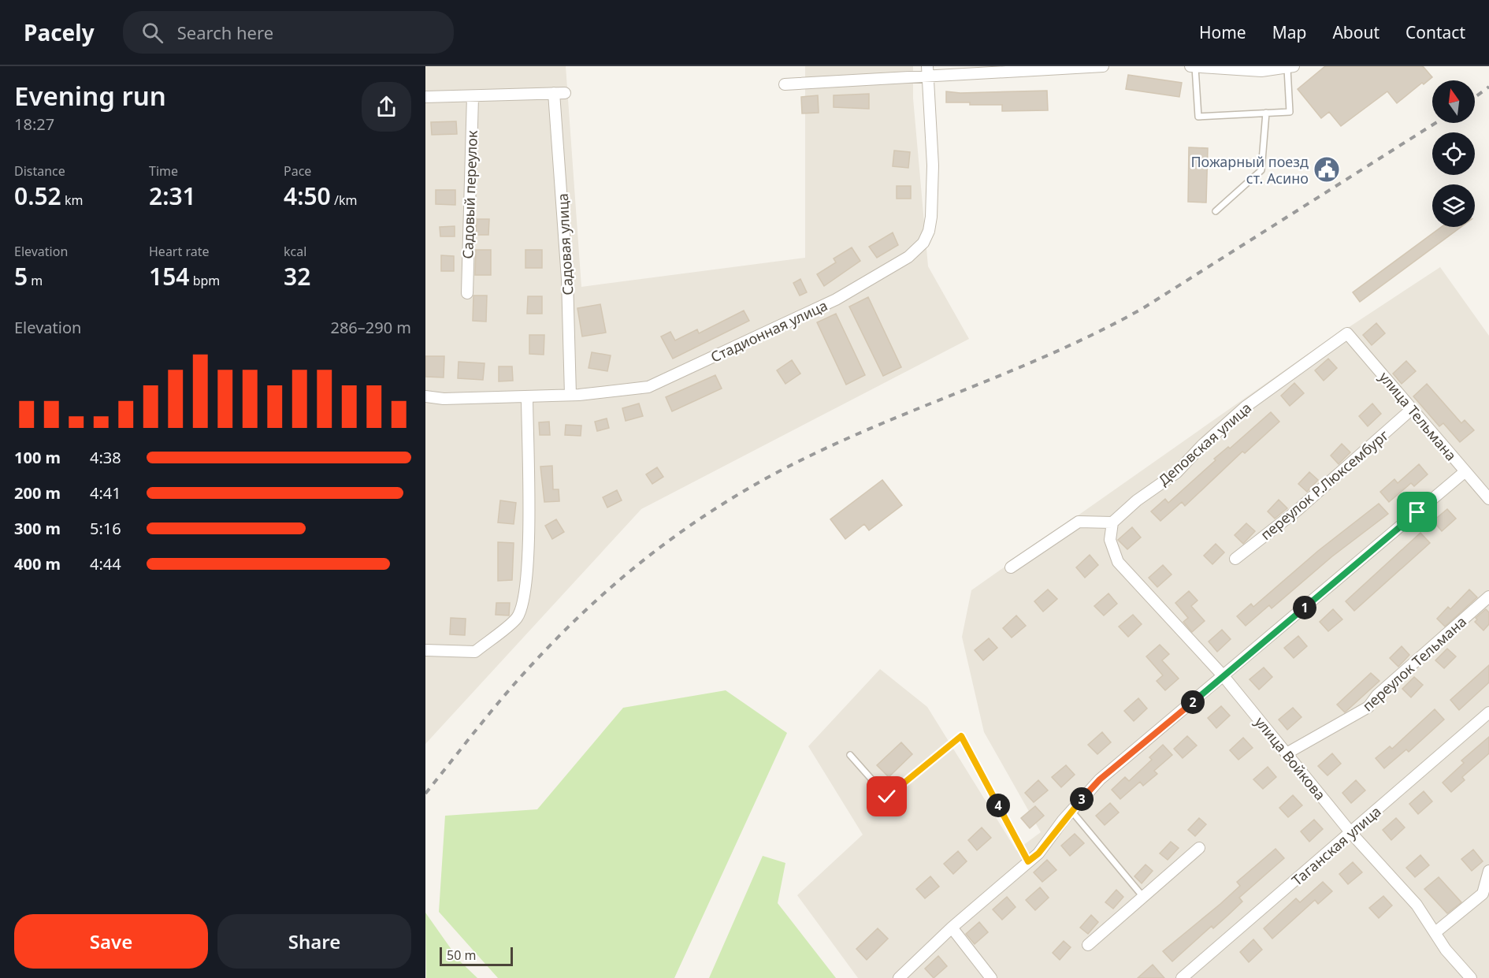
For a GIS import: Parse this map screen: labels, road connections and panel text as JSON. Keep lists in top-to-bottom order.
{
  "streets": {
    "street": [
      "Садовый переулок",
      "Садовая улица",
      "Стадионная улица",
      "улица Тельмана",
      "Деповская улица",
      "переулок Р.Люксембург",
      "переулок Тельмана",
      "улица Войкова",
      "Таганская улица"
    ]
  },
  "crossings": [
    ["Садовый переулок", "Садовая улица"],
    ["Садовая улица", "Стадионная улица"],
    ["улица Тельмана", "Деповская улица"],
    ["улица Тельмана", "переулок Р.Люксембург"],
    ["Деповская улица", "улица Войкова"],
    ["переулок Тельмана", "улица Войкова"],
    ["улица Войкова", "Таганская улица"]
  ],
  "places": {
    "public building": ["Пожарный поезд ст. Асино"]
  },
  "scale_bar": "50 m",
  "north": "top",
  "page": {
    "header": "Pacely",
    "search": "Search here",
    "nav": [
      "Home",
      "Map",
      "About",
      "Contact"
    ],
    "heading": ["Evening run", "18:27"],
    "stats": [
      ["Distance", "0.52 km"],
      ["Time", "2:31"],
      ["Pace", "4:50 /km"],
      ["Elevation", "5 m"],
      ["Heart rate", "154 bpm"],
      ["kcal", "32"]
    ],
    "chart": ["Elevation", "286–290 m"],
    "list": [
      {
        "name": "100 m",
        "note": "4:38"
      },
      {
        "name": "200 m",
        "note": "4:41"
      },
      {
        "name": "300 m",
        "note": "5:16"
      },
      {
        "name": "400 m",
        "note": "4:44"
      }
    ],
    "pins": [
      "1",
      "2",
      "3",
      "4"
    ],
    "buttons": ["Save", "Share"],
    "scale": "50 m"
  }
}
